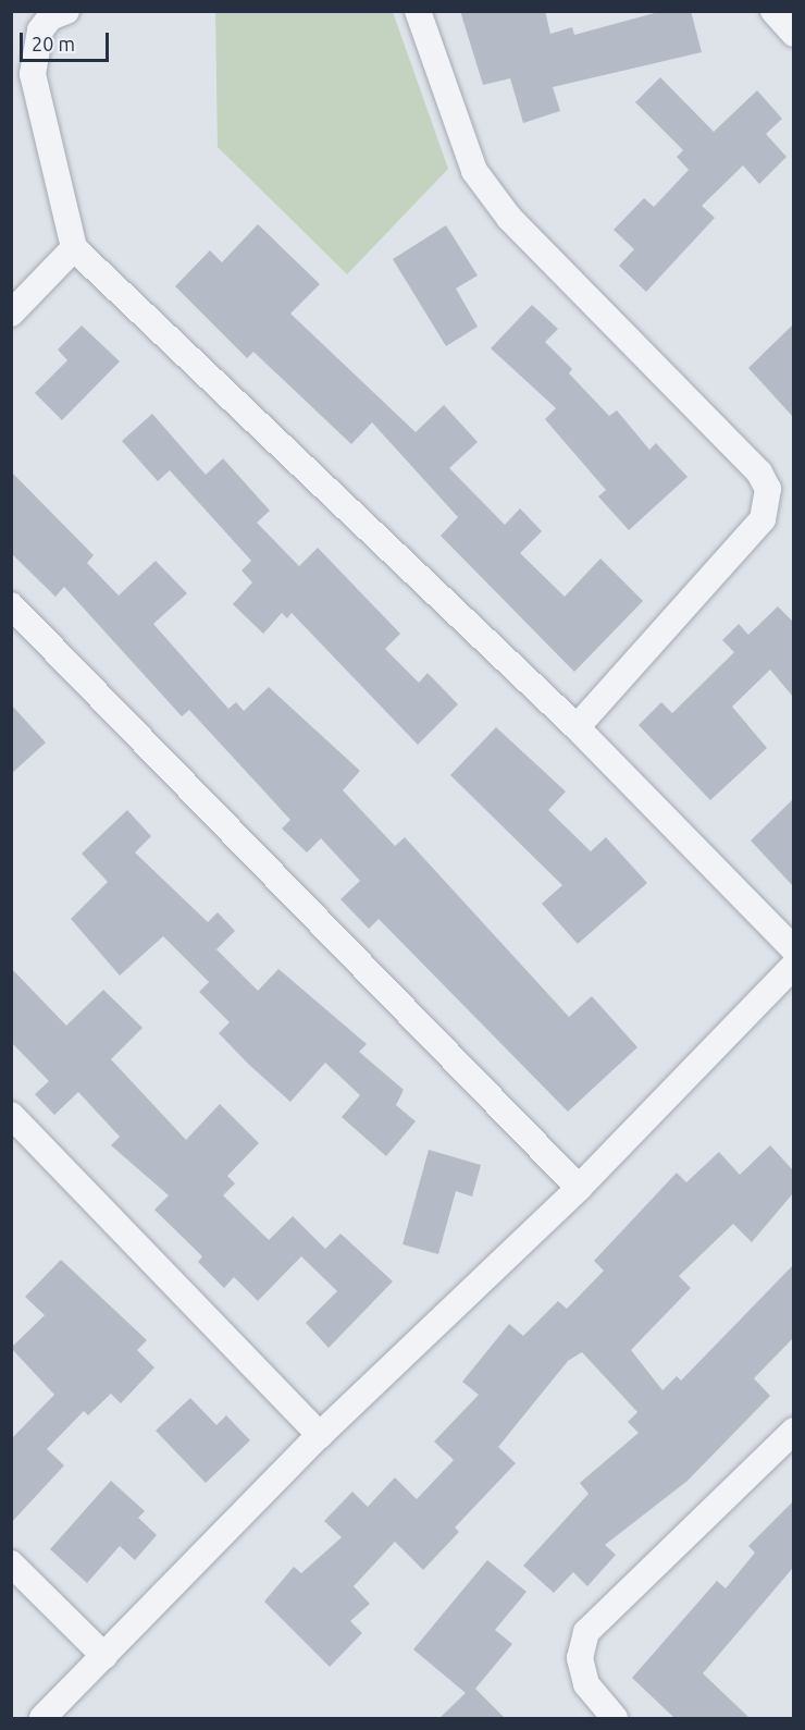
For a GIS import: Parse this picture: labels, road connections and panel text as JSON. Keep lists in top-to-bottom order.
{
  "scale_bar": "20 m"
}
